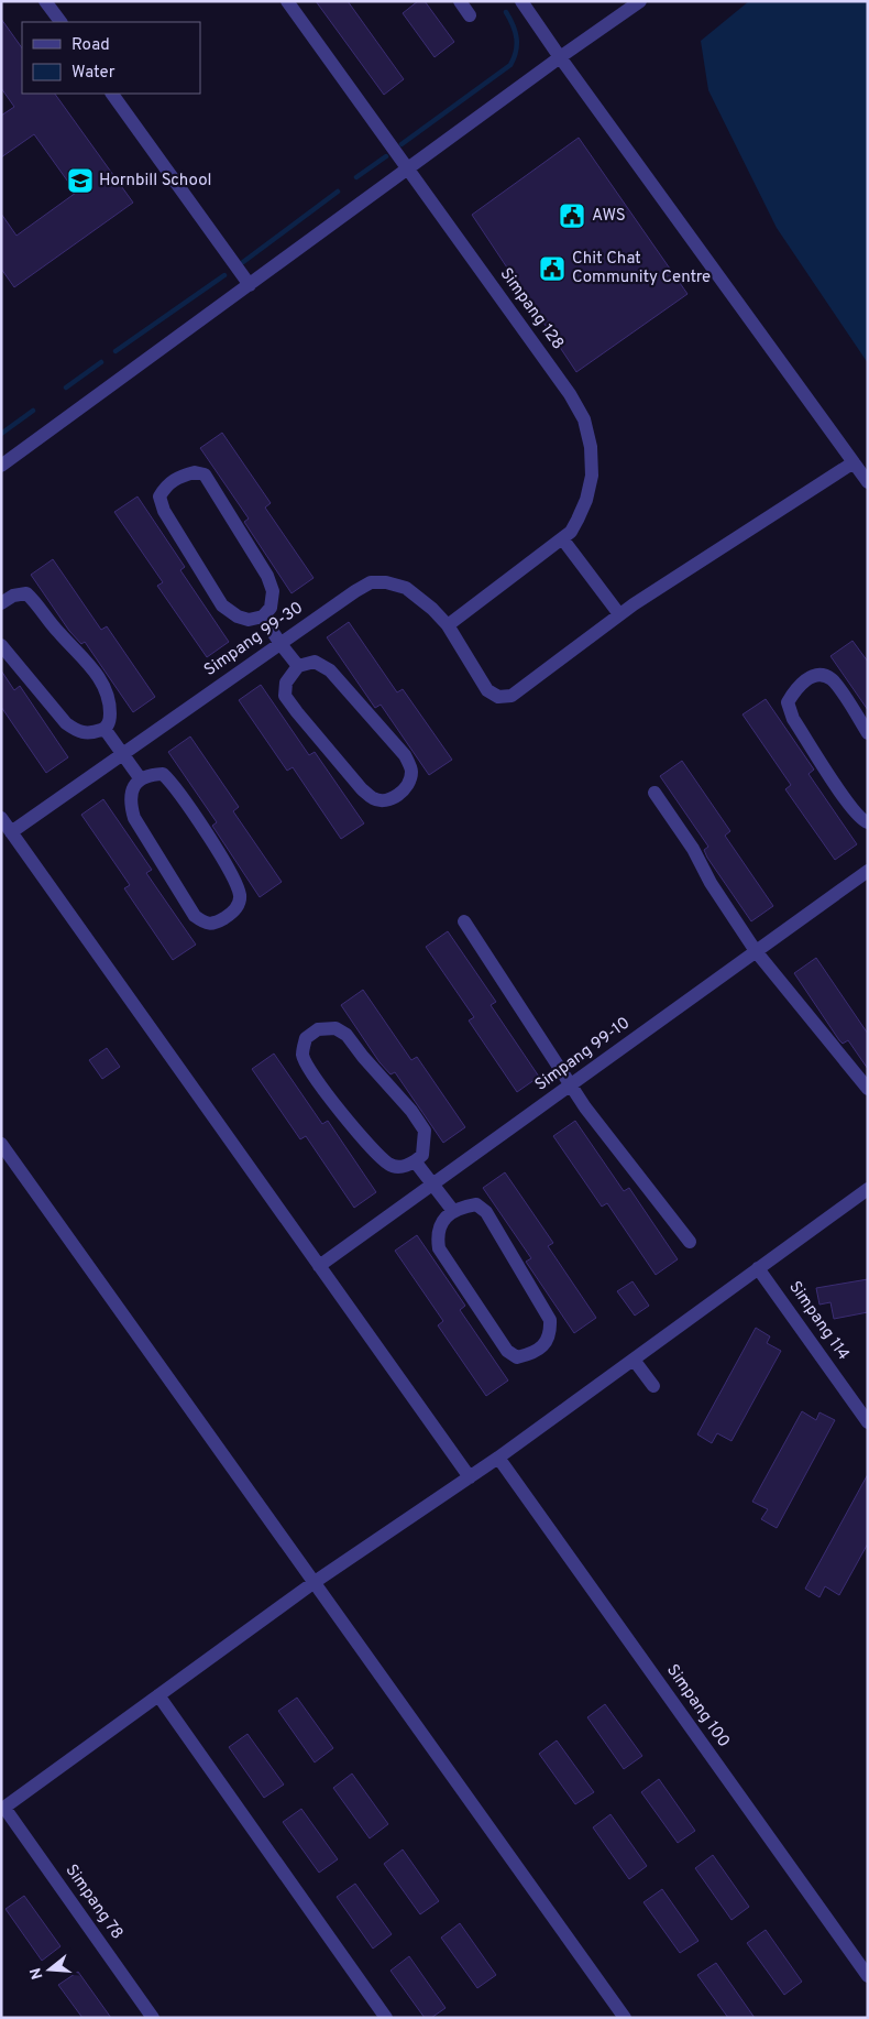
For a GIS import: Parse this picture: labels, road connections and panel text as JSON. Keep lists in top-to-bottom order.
{
  "streets": {
    "street": [
      "Simpang 128",
      "Simpang 99-30",
      "Simpang 99-10",
      "Simpang 114",
      "Simpang 100",
      "Simpang 78"
    ]
  },
  "crossings": [
    ["Simpang 128", "Simpang 99-30"]
  ],
  "places": {
    "school or university": ["Hornbill School"],
    "public building": ["AWS", "Chit Chat Community Centre"]
  },
  "legend": ["Road", "Water"],
  "north": "left"
}
